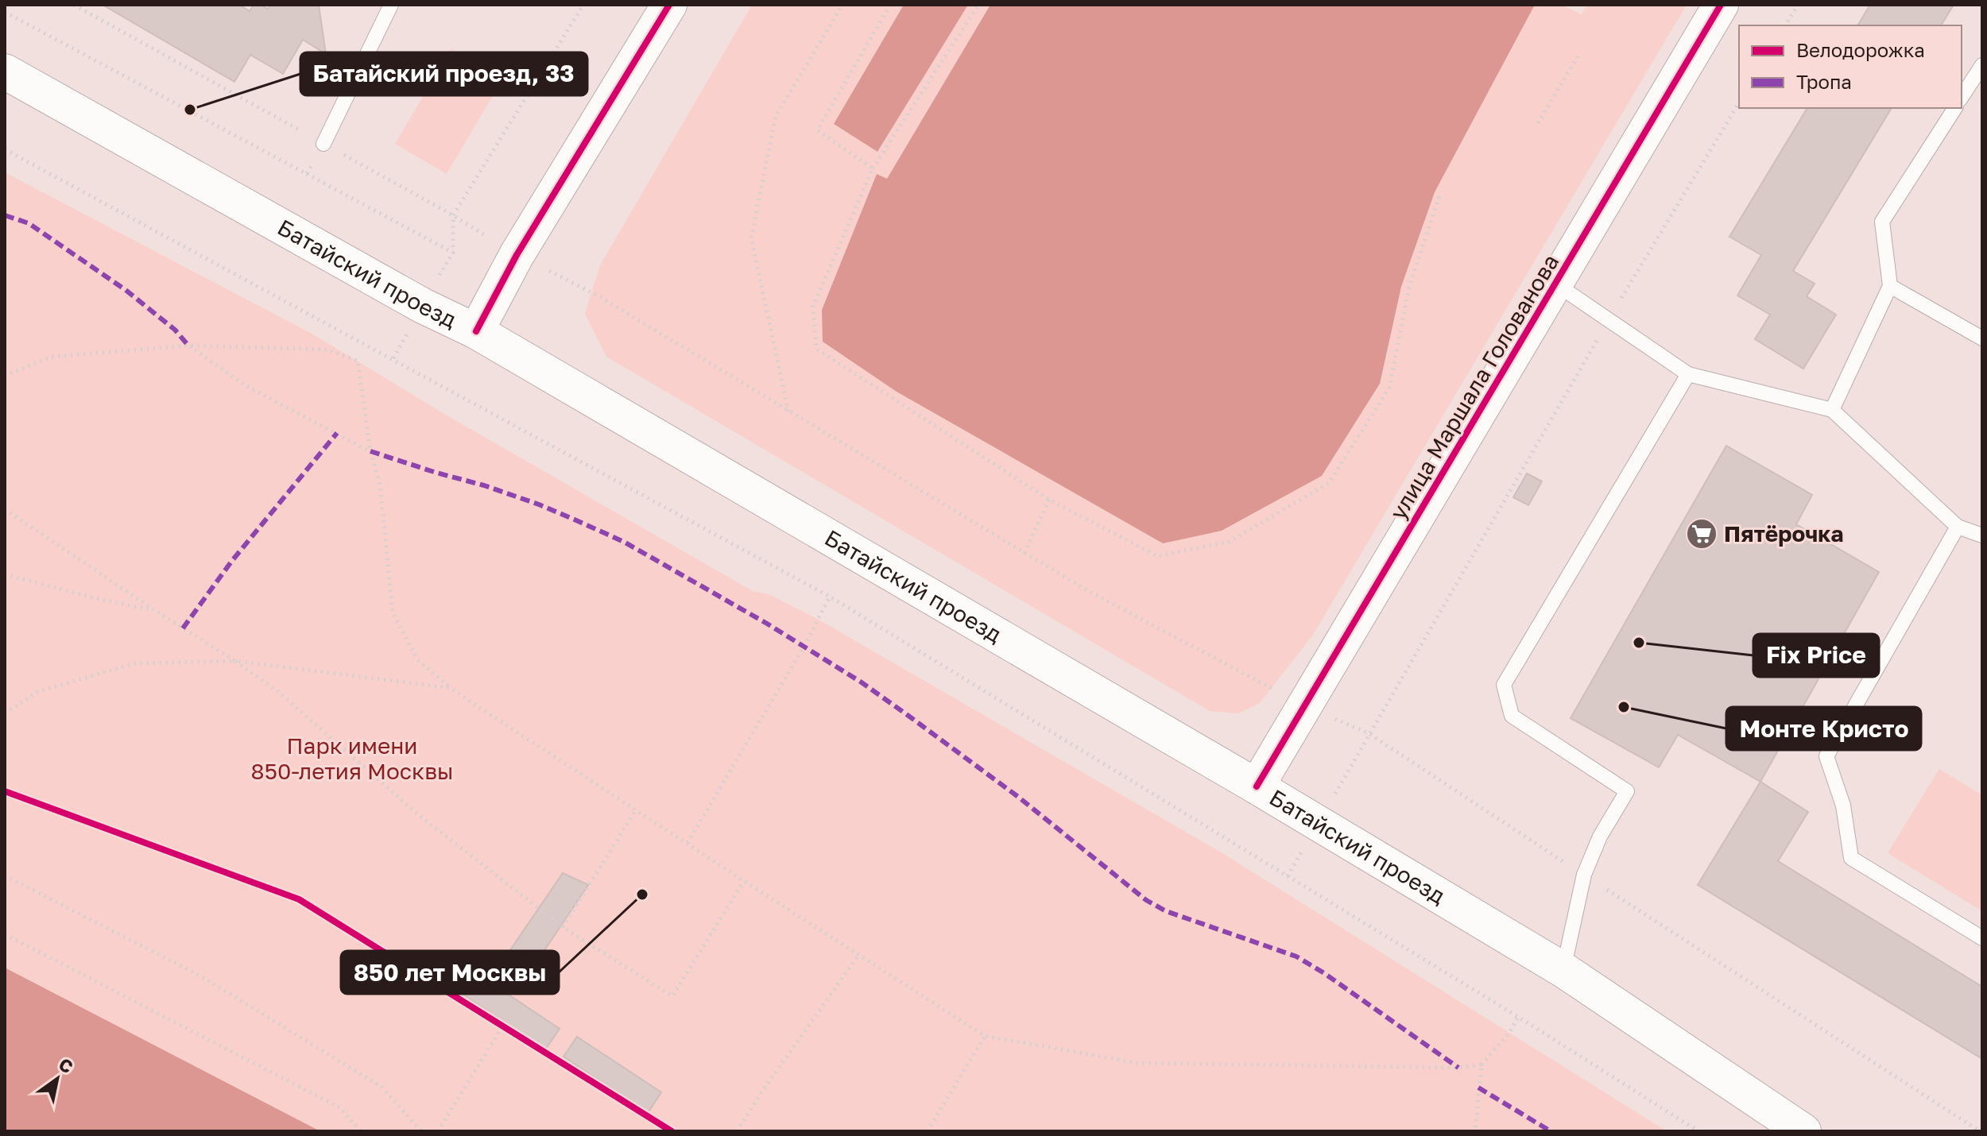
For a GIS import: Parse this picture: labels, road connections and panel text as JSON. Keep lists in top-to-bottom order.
{
  "streets": {
    "main road": ["Батайский проезд", "улица Маршала Голованова"]
  },
  "crossings": [
    ["Батайский проезд", "улица Маршала Голованова"]
  ],
  "parks": ["Парк имени 850-летия Москвы"],
  "places": {
    "other": [
      "Батайский проезд, 33",
      "Fix Price",
      "Монте Кристо",
      "850 лет Москвы"
    ],
    "supermarket": ["Пятёрочка"]
  },
  "legend": ["Велодорожка", "Тропа"],
  "north": "top right"
}
